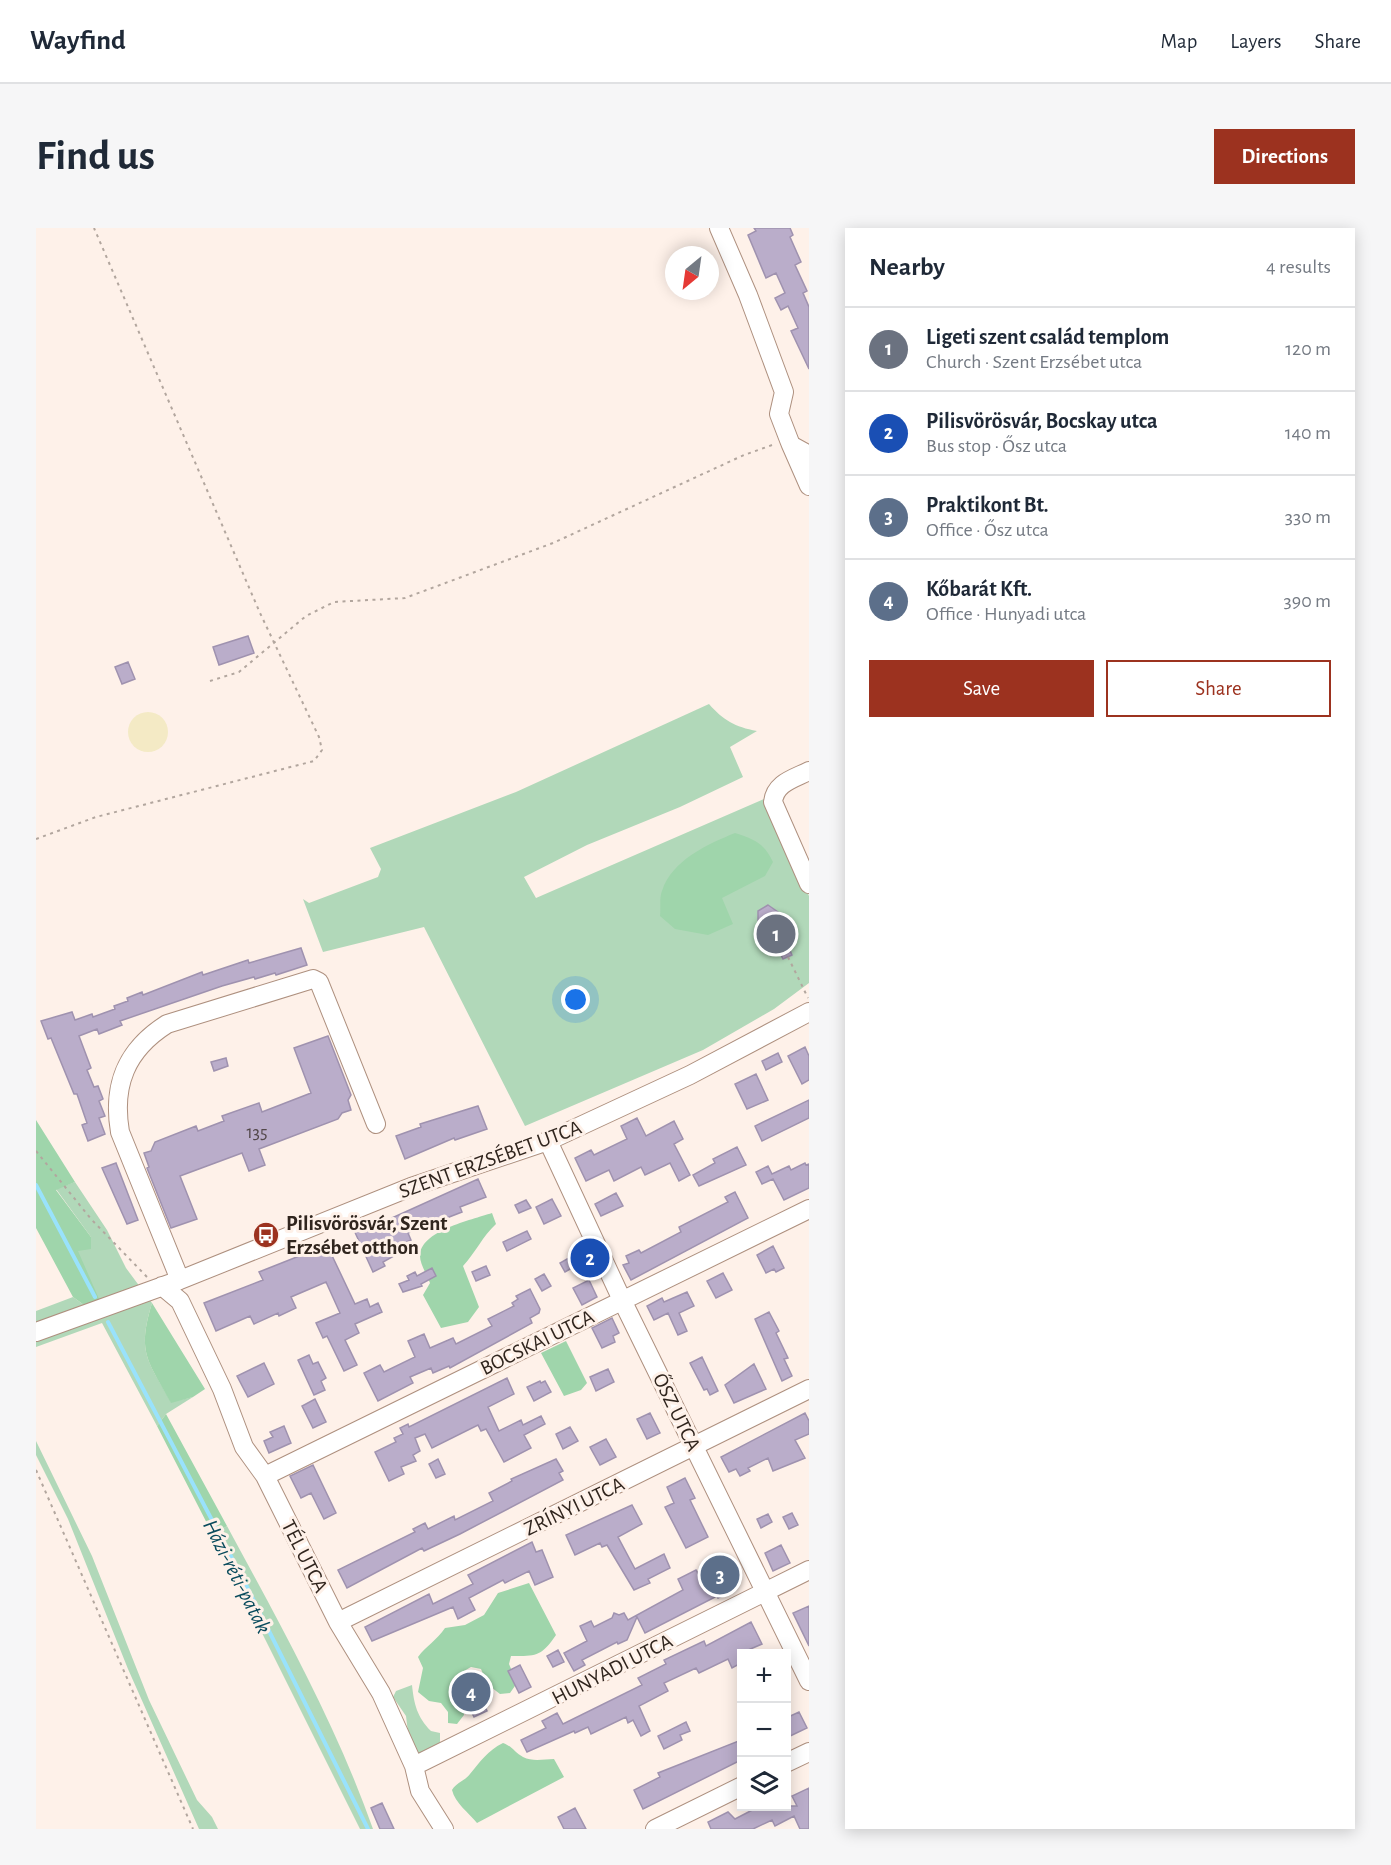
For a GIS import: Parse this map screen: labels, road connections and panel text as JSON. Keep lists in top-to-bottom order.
{
  "streets": {
    "street": [
      "SZENT ERZSÉBET UTCA",
      "BOCSKAI UTCA",
      "ŐSZ UTCA",
      "ZRÍNYI UTCA",
      "TÉL UTCA",
      "HUNYADI UTCA"
    ]
  },
  "crossings": [
    ["SZENT ERZSÉBET UTCA", "ŐSZ UTCA"],
    ["SZENT ERZSÉBET UTCA", "TÉL UTCA"],
    ["BOCSKAI UTCA", "ŐSZ UTCA"],
    ["BOCSKAI UTCA", "TÉL UTCA"],
    ["ŐSZ UTCA", "ZRÍNYI UTCA"],
    ["ŐSZ UTCA", "HUNYADI UTCA"],
    ["ZRÍNYI UTCA", "TÉL UTCA"],
    ["TÉL UTCA", "HUNYADI UTCA"]
  ],
  "water": ["Házi-réti-patak"],
  "places": {
    "bus stop": ["Pilisvörösvár, Szent Erzsébet otthon"]
  },
  "house_numbers": ["135"],
  "north": "bottom left",
  "page": {
    "header": "Wayfind",
    "nav": ["Map", "Layers", "Share"],
    "buttons": [
      "Directions",
      ["Save", "Share"]
    ],
    "title": "Find us",
    "heading": ["Nearby", "4 results"],
    "list": [
      {
        "mark": "1",
        "name": "Ligeti szent család templom",
        "note": "Church · Szent Erzsébet utca",
        "value": "120 m"
      },
      {
        "mark": "2",
        "name": "Pilisvörösvár, Bocskay utca",
        "note": "Bus stop · Ősz utca",
        "value": "140 m"
      },
      {
        "mark": "3",
        "name": "Praktikont Bt.",
        "note": "Office · Ősz utca",
        "value": "330 m"
      },
      {
        "mark": "4",
        "name": "Kőbarát Kft.",
        "note": "Office · Hunyadi utca",
        "value": "390 m"
      }
    ],
    "pins": [
      "1",
      "2",
      "3",
      "4"
    ],
    "map_buttons": ["+", "−"]
  }
}
